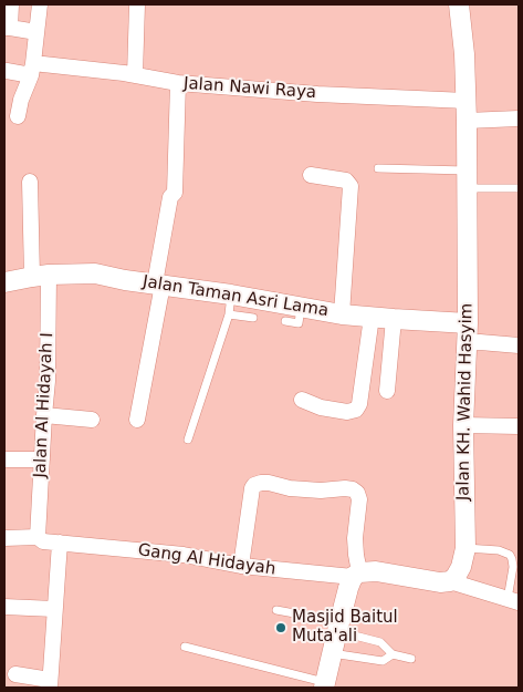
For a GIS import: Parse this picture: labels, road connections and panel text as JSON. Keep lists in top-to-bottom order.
{
  "streets": {
    "street": [
      "Jalan Nawi Raya",
      "Jalan Taman Asri Lama",
      "Jalan KH. Wahid Hasyim",
      "Jalan Al Hidayah I",
      "Gang Al Hidayah"
    ]
  },
  "crossings": [
    ["Jalan Nawi Raya", "Jalan KH. Wahid Hasyim"],
    ["Jalan Taman Asri Lama", "Jalan KH. Wahid Hasyim"],
    ["Jalan Taman Asri Lama", "Jalan Al Hidayah I"],
    ["Jalan Al Hidayah I", "Gang Al Hidayah"]
  ],
  "places": ["Masjid Baitul Muta'ali"]
}
